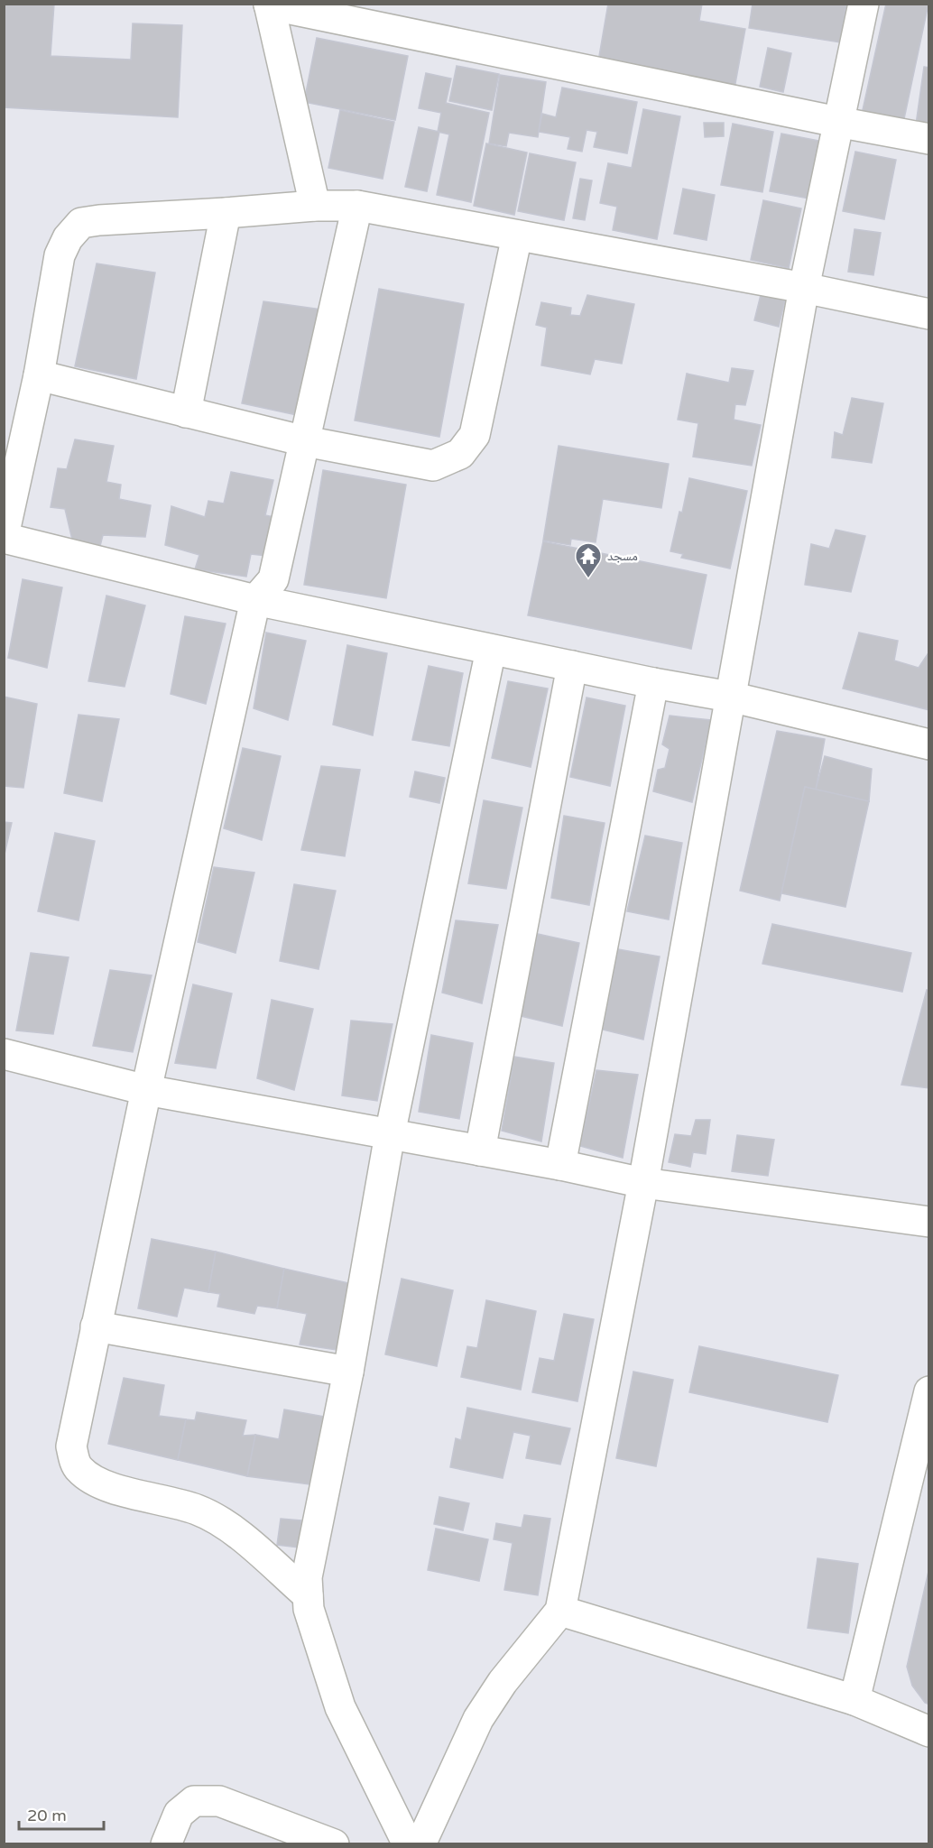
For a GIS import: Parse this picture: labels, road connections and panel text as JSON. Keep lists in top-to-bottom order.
{
  "places": {
    "temple": ["مسجد"]
  },
  "scale_bar": "20 m"
}
